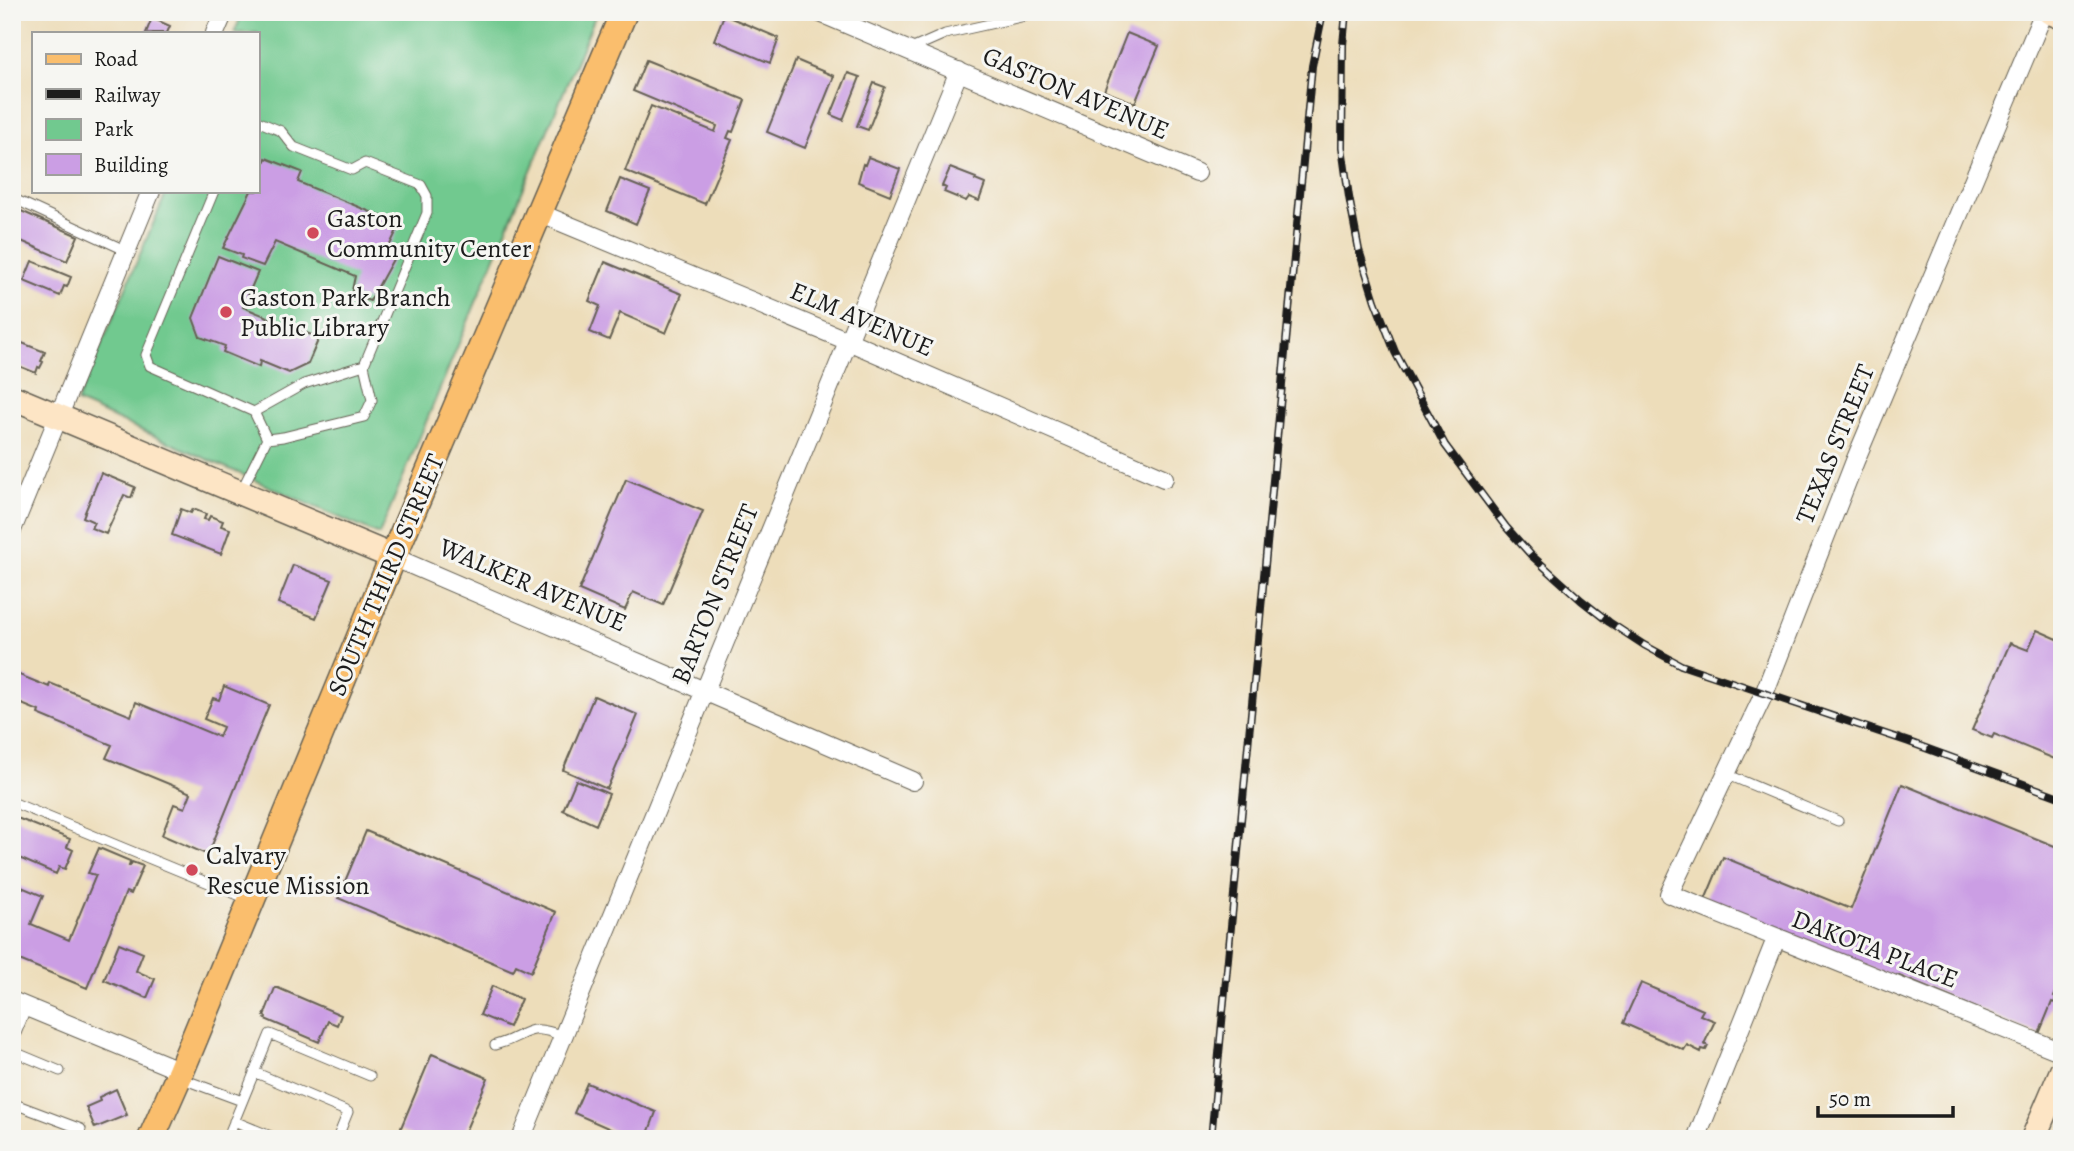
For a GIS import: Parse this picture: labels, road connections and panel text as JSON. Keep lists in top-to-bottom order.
{
  "streets": {
    "main road": ["SOUTH THIRD STREET"],
    "street": [
      "GASTON AVENUE",
      "ELM AVENUE",
      "TEXAS STREET",
      "WALKER AVENUE",
      "BARTON STREET",
      "DAKOTA PLACE"
    ]
  },
  "crossings": [
    ["GASTON AVENUE", "BARTON STREET"],
    ["ELM AVENUE", "SOUTH THIRD STREET"],
    ["ELM AVENUE", "BARTON STREET"],
    ["TEXAS STREET", "DAKOTA PLACE"],
    ["SOUTH THIRD STREET", "WALKER AVENUE"],
    ["WALKER AVENUE", "BARTON STREET"]
  ],
  "places": ["Gaston Community Center", "Gaston Park Branch Public Library", "Calvary Rescue Mission"],
  "legend": [
    "Road",
    "Railway",
    "Park",
    "Building"
  ],
  "scale_bar": "50 m"
}
